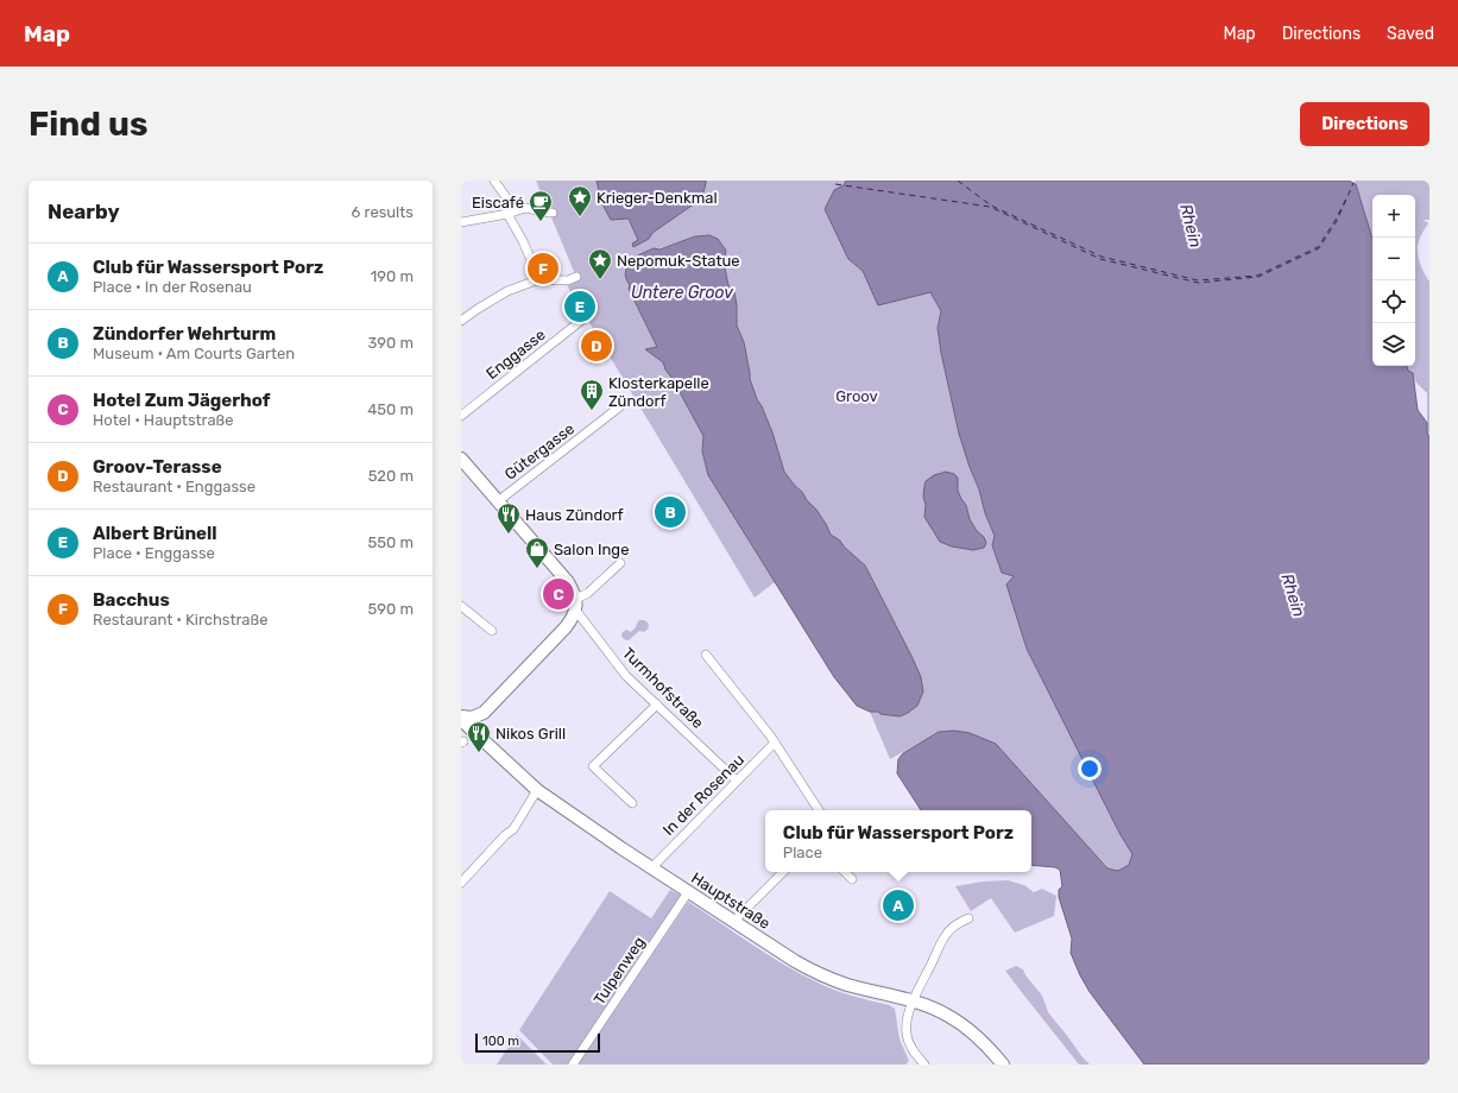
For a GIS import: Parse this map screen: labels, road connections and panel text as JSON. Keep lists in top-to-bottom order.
{
  "streets": {
    "main road": ["Hauptstraße"],
    "street": [
      "Enggasse",
      "Gütergasse",
      "Turmhofstraße",
      "In der Rosenau",
      "Tulpenweg"
    ]
  },
  "crossings": [
    ["Turmhofstraße", "In der Rosenau"],
    ["In der Rosenau", "Hauptstraße"],
    ["Hauptstraße", "Tulpenweg"]
  ],
  "water": ["Rhein", "Untere Groov"],
  "parks": ["Groov"],
  "places": {
    "place": ["Krieger-Denkmal", "Nepomuk-Statue"],
    "cafe": ["Eiscafé"],
    "building": ["Klosterkapelle Zündorf"],
    "restaurant": ["Haus Zündorf", "Nikos Grill"],
    "shop": ["Salon Inge"]
  },
  "scale_bar": "100 m",
  "page": {
    "header": "Map",
    "nav": ["Map", "Directions", "Saved"],
    "buttons": "Directions",
    "title": "Find us",
    "heading": ["Nearby", "6 results"],
    "map_buttons": ["+", "−"],
    "list": [
      {
        "mark": "A",
        "name": "Club für Wassersport Porz",
        "note": "Place · In der Rosenau",
        "value": "190 m"
      },
      {
        "mark": "B",
        "name": "Zündorfer Wehrturm",
        "note": "Museum · Am Courts Garten",
        "value": "390 m"
      },
      {
        "mark": "C",
        "name": "Hotel Zum Jägerhof",
        "note": "Hotel · Hauptstraße",
        "value": "450 m"
      },
      {
        "mark": "D",
        "name": "Groov-Terasse",
        "note": "Restaurant · Enggasse",
        "value": "520 m"
      },
      {
        "mark": "E",
        "name": "Albert Brünell",
        "note": "Place · Enggasse",
        "value": "550 m"
      },
      {
        "mark": "F",
        "name": "Bacchus",
        "note": "Restaurant · Kirchstraße",
        "value": "590 m"
      }
    ],
    "pins": [
      "F",
      "E",
      "D",
      "B",
      "C",
      "A"
    ],
    "popup": ["Club für Wassersport Porz", "Place"],
    "scale": "100 m"
  }
}
